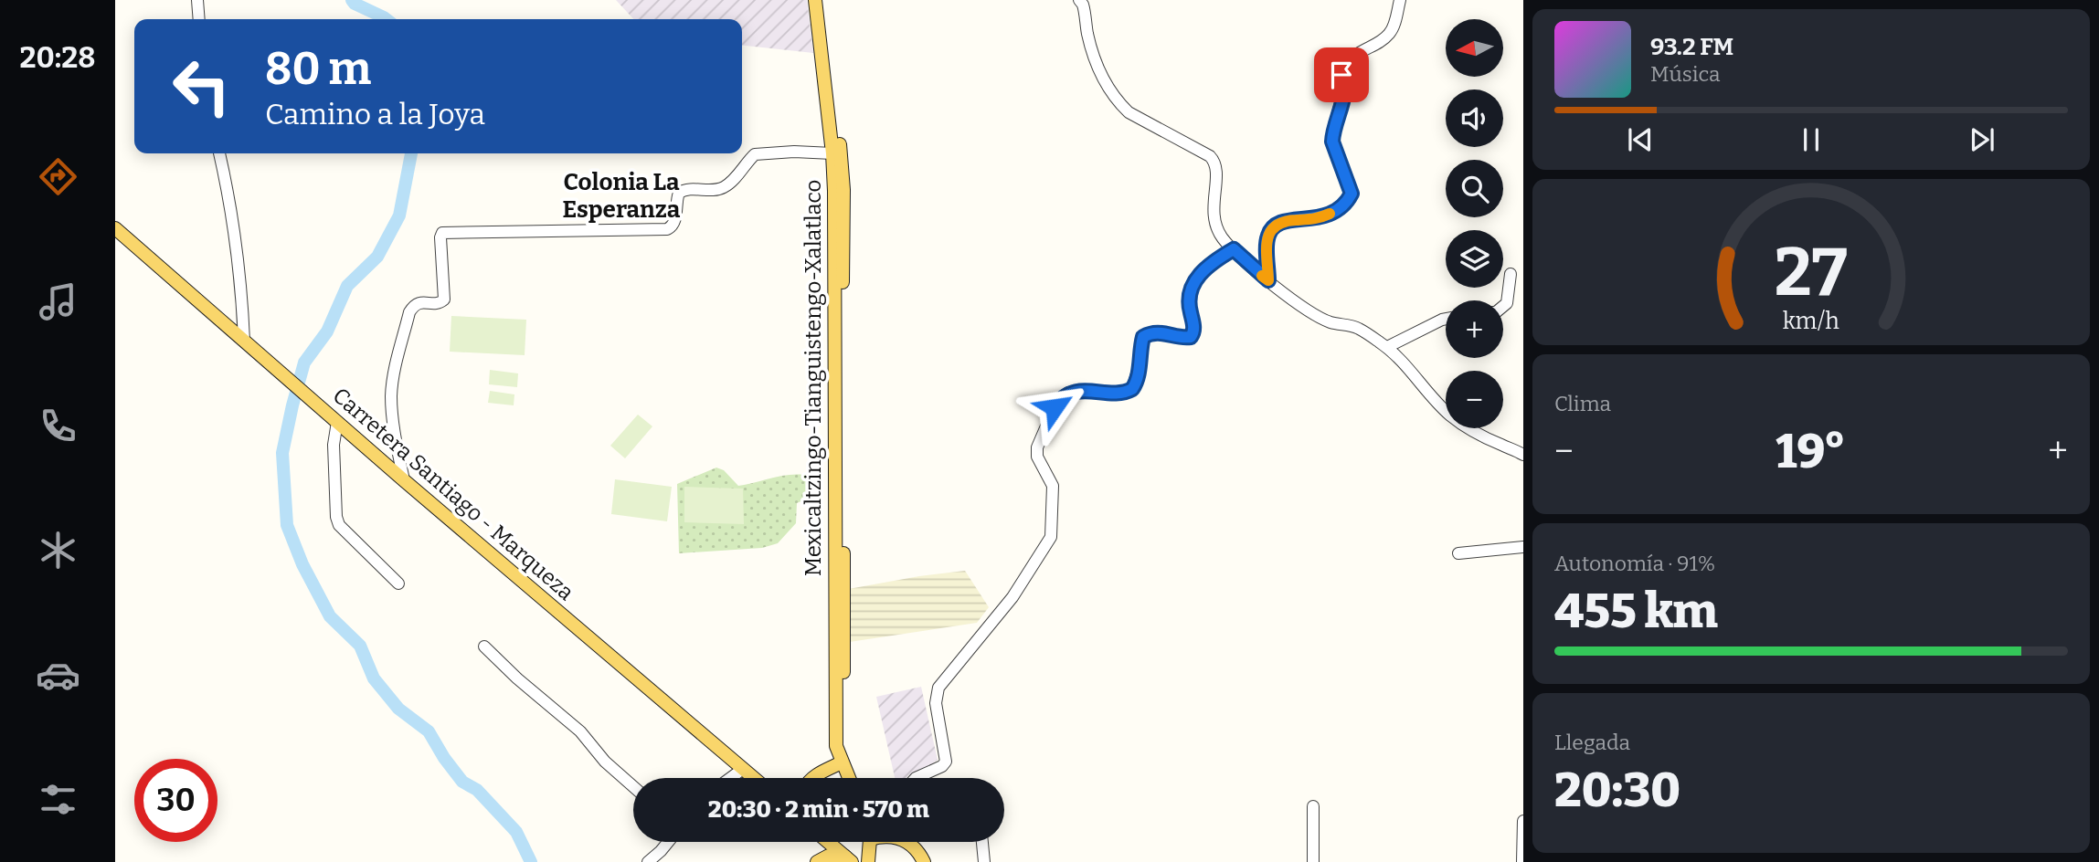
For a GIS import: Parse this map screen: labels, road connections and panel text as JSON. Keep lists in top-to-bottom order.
{
  "streets": {
    "main road": ["Mexicaltzingo-Tianguistengo-Xalatlaco", "Carretera Santiago - Marqueza"]
  },
  "districts": ["Colonia La Esperanza"],
  "north": "left",
  "page": {
    "tabs": "20:28",
    "map_buttons": ["+", "−"],
    "turn": ["80 m", "Camino a la Joya"],
    "song": ["93.2 FM", "Música"],
    "tile": [
      "Clima",
      ["Autonomía · 91%", "455 km"],
      ["Llegada", "20:30"]
    ],
    "heat": ["−", "19°", "+"],
    "limit": "30",
    "trip": "20:30 · 2 min · 570 m",
    "gauge": ["27", "km/h"]
  }
}
